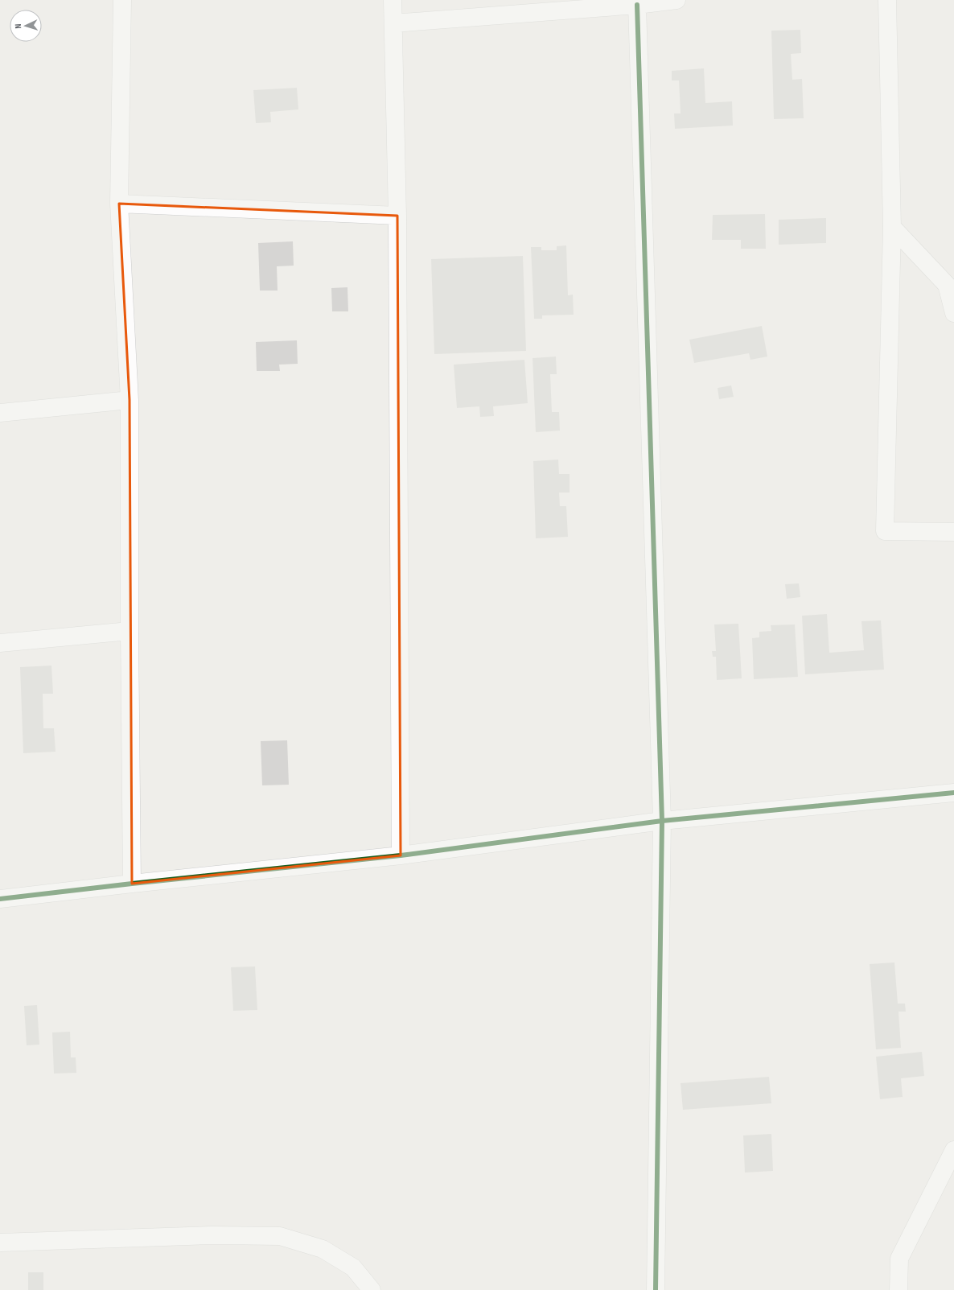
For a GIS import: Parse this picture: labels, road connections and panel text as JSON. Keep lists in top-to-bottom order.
{
  "north": "left"
}
